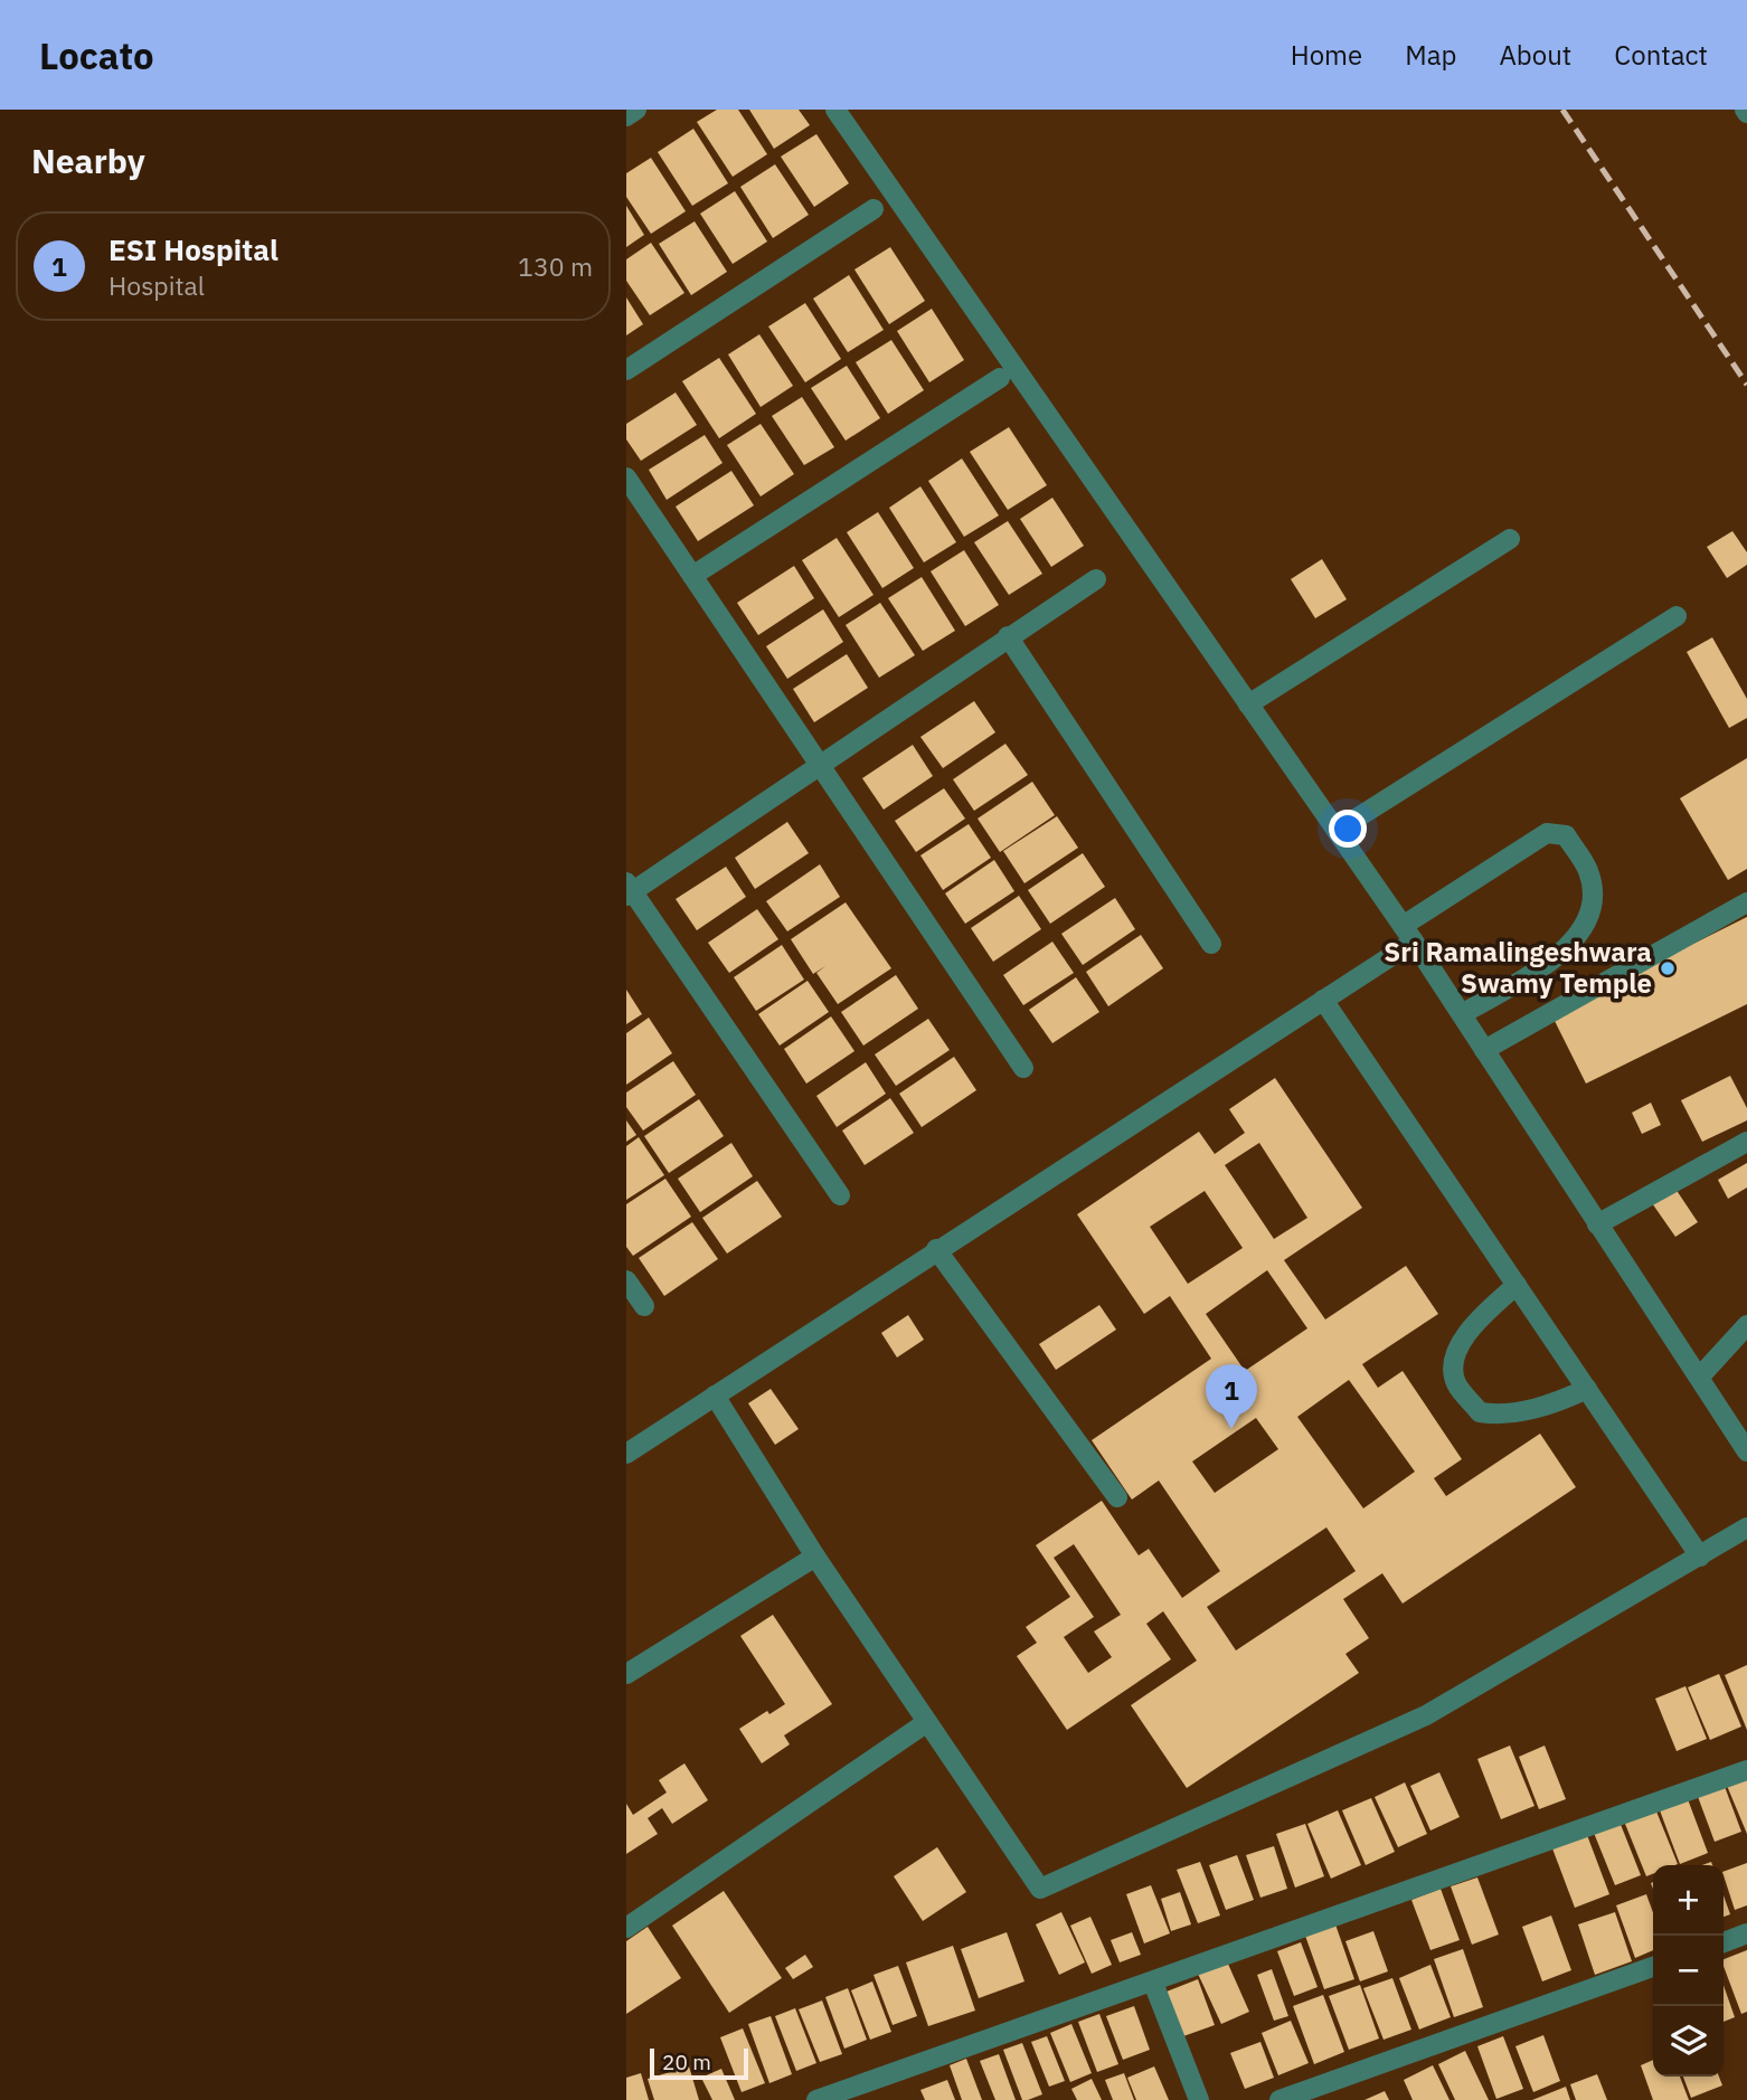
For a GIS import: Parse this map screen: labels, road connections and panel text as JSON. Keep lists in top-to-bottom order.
{
  "places": ["Sri Ramalingeshwara Swamy Temple"],
  "scale_bar": "20 m",
  "page": {
    "header": "Locato",
    "nav": [
      "Home",
      "Map",
      "About",
      "Contact"
    ],
    "heading": "Nearby",
    "list": [
      {
        "mark": "1",
        "name": "ESI Hospital",
        "note": "Hospital",
        "value": "130 m"
      }
    ],
    "pins": "1",
    "map_buttons": ["+", "−"],
    "scale": "20 m"
  }
}
